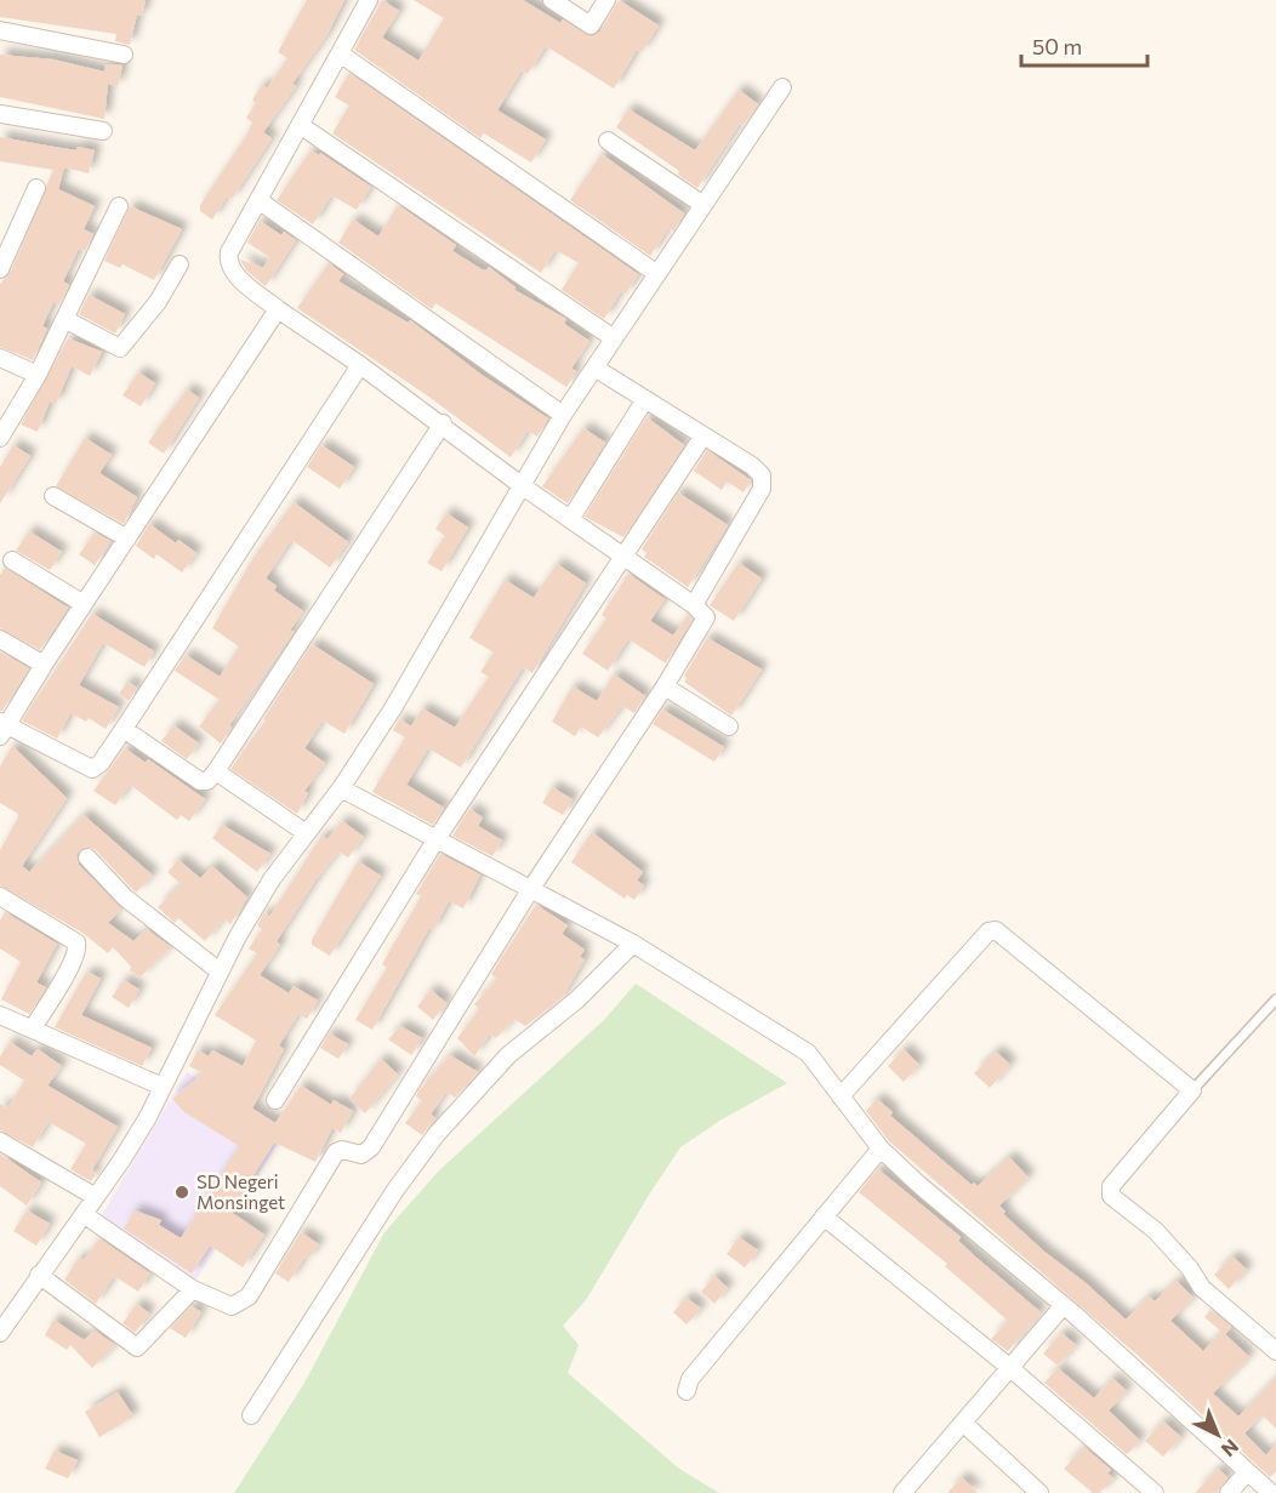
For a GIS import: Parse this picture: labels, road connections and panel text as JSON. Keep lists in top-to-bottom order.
{
  "places": ["SD Negeri Monsinget"],
  "scale_bar": "50 m",
  "north": "bottom right"
}
